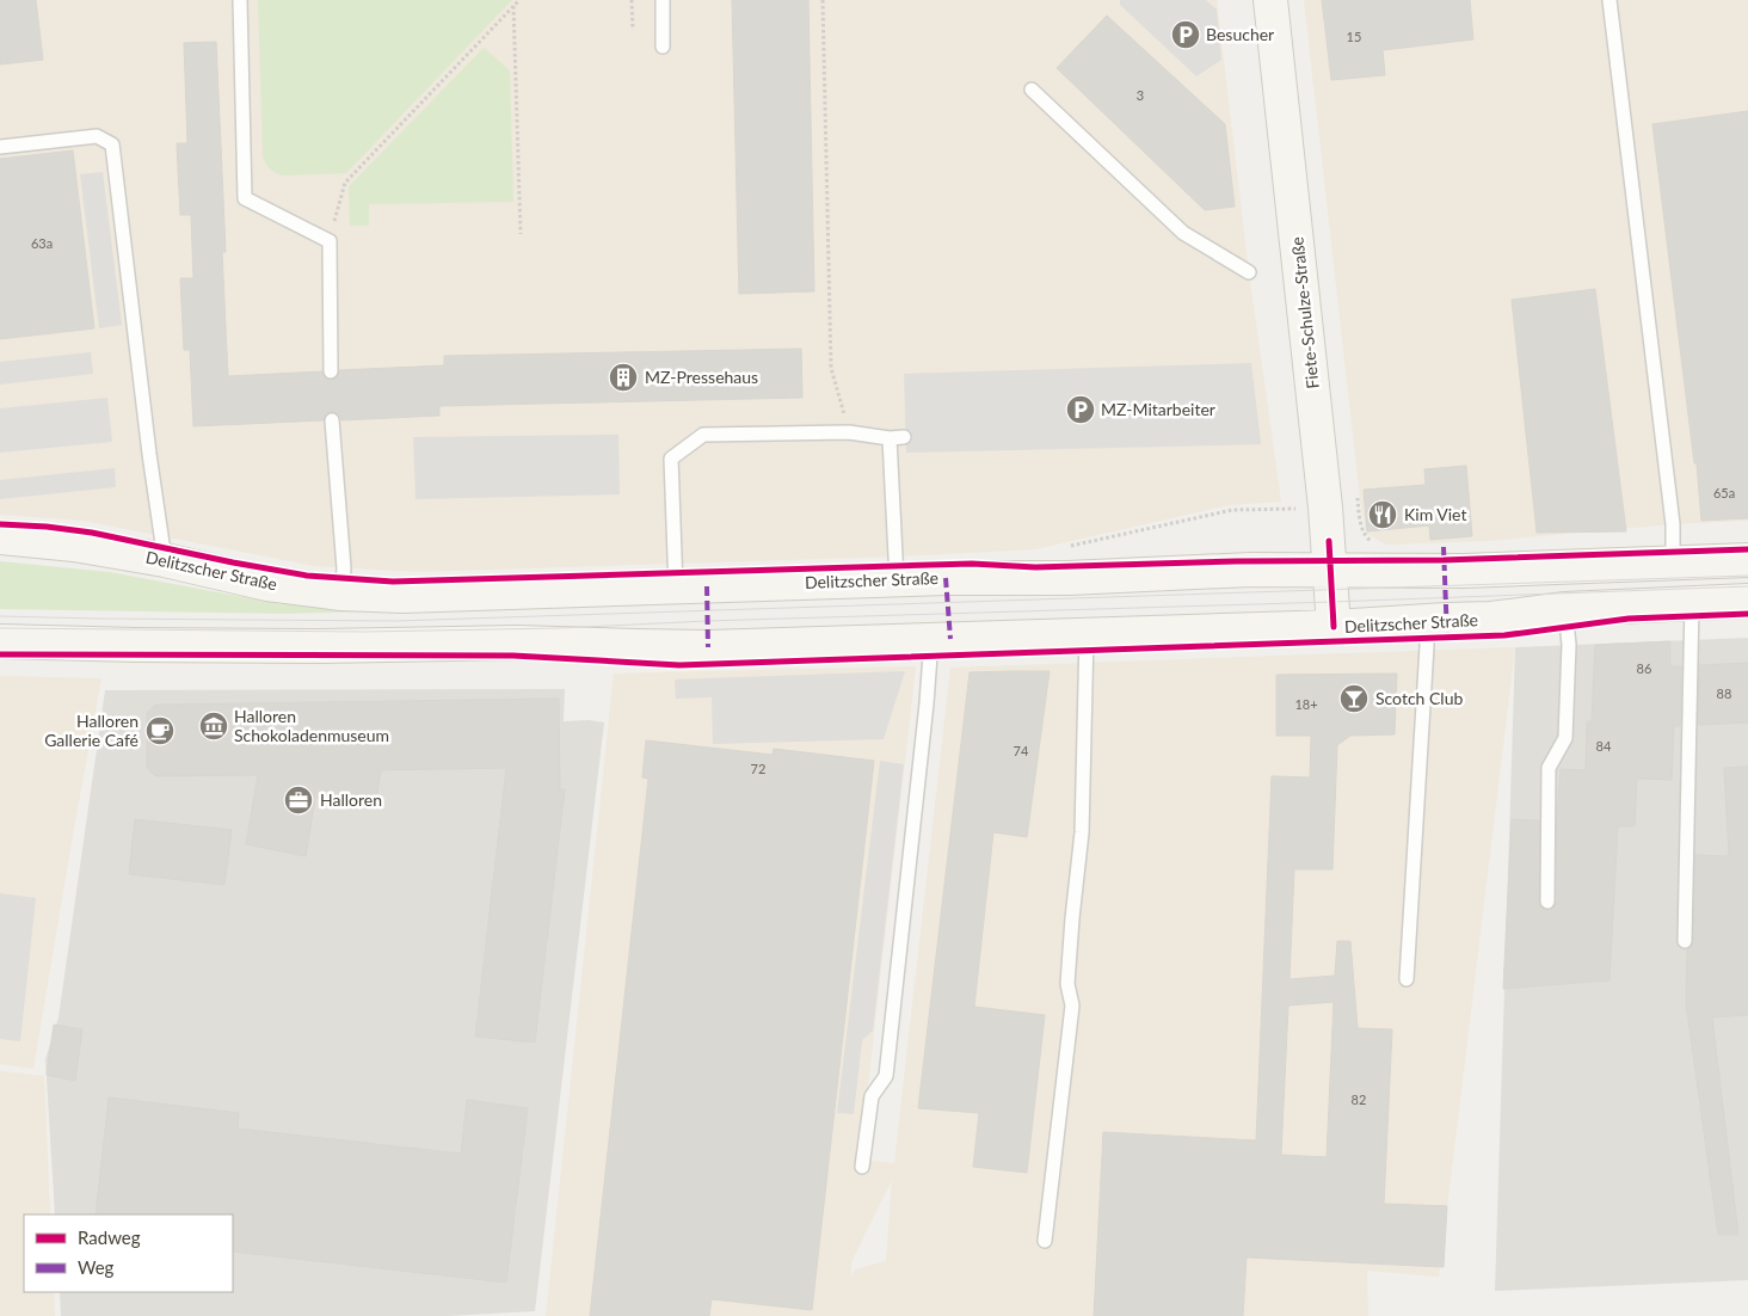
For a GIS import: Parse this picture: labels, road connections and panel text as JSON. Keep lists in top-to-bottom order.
{
  "streets": {
    "main road": ["Fiete-Schulze-Straße", "Delitzscher Straße"]
  },
  "crossings": [
    ["Fiete-Schulze-Straße", "Delitzscher Straße"]
  ],
  "places": {
    "parking": ["Besucher", "MZ-Mitarbeiter"],
    "building": ["MZ-Pressehaus"],
    "restaurant": ["Kim Viet"],
    "bar": ["Scotch Club"],
    "museum": ["Halloren Schokoladenmuseum"],
    "cafe": ["Halloren Gallerie Café"],
    "office": ["Halloren"]
  },
  "house_numbers": [
    "15",
    "3",
    "63a",
    "65a",
    "86",
    "88",
    "18+",
    "84",
    "74",
    "72",
    "82"
  ],
  "legend": ["Radweg", "Weg"]
}
